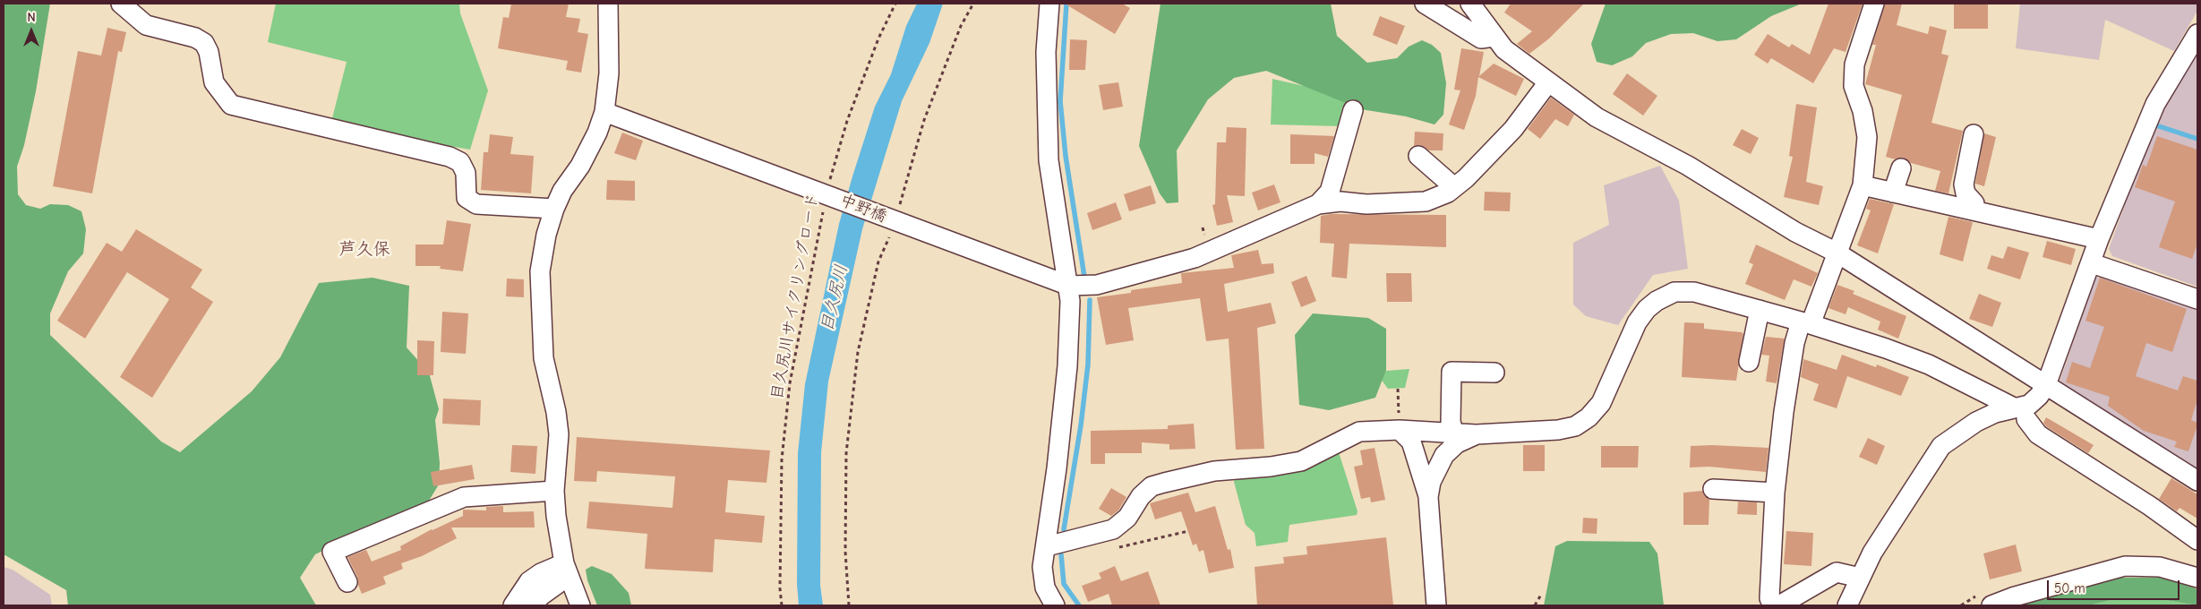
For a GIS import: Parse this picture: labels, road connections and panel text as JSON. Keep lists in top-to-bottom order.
{
  "streets": {
    "street": ["中野橋"],
    "path": ["目久尻川サイクリングロード"]
  },
  "crossings": [
    ["中野橋", "目久尻川サイクリングロード"]
  ],
  "districts": ["芦久保"],
  "water": ["目久尻川"],
  "scale_bar": "50 m",
  "north": "top"
}
